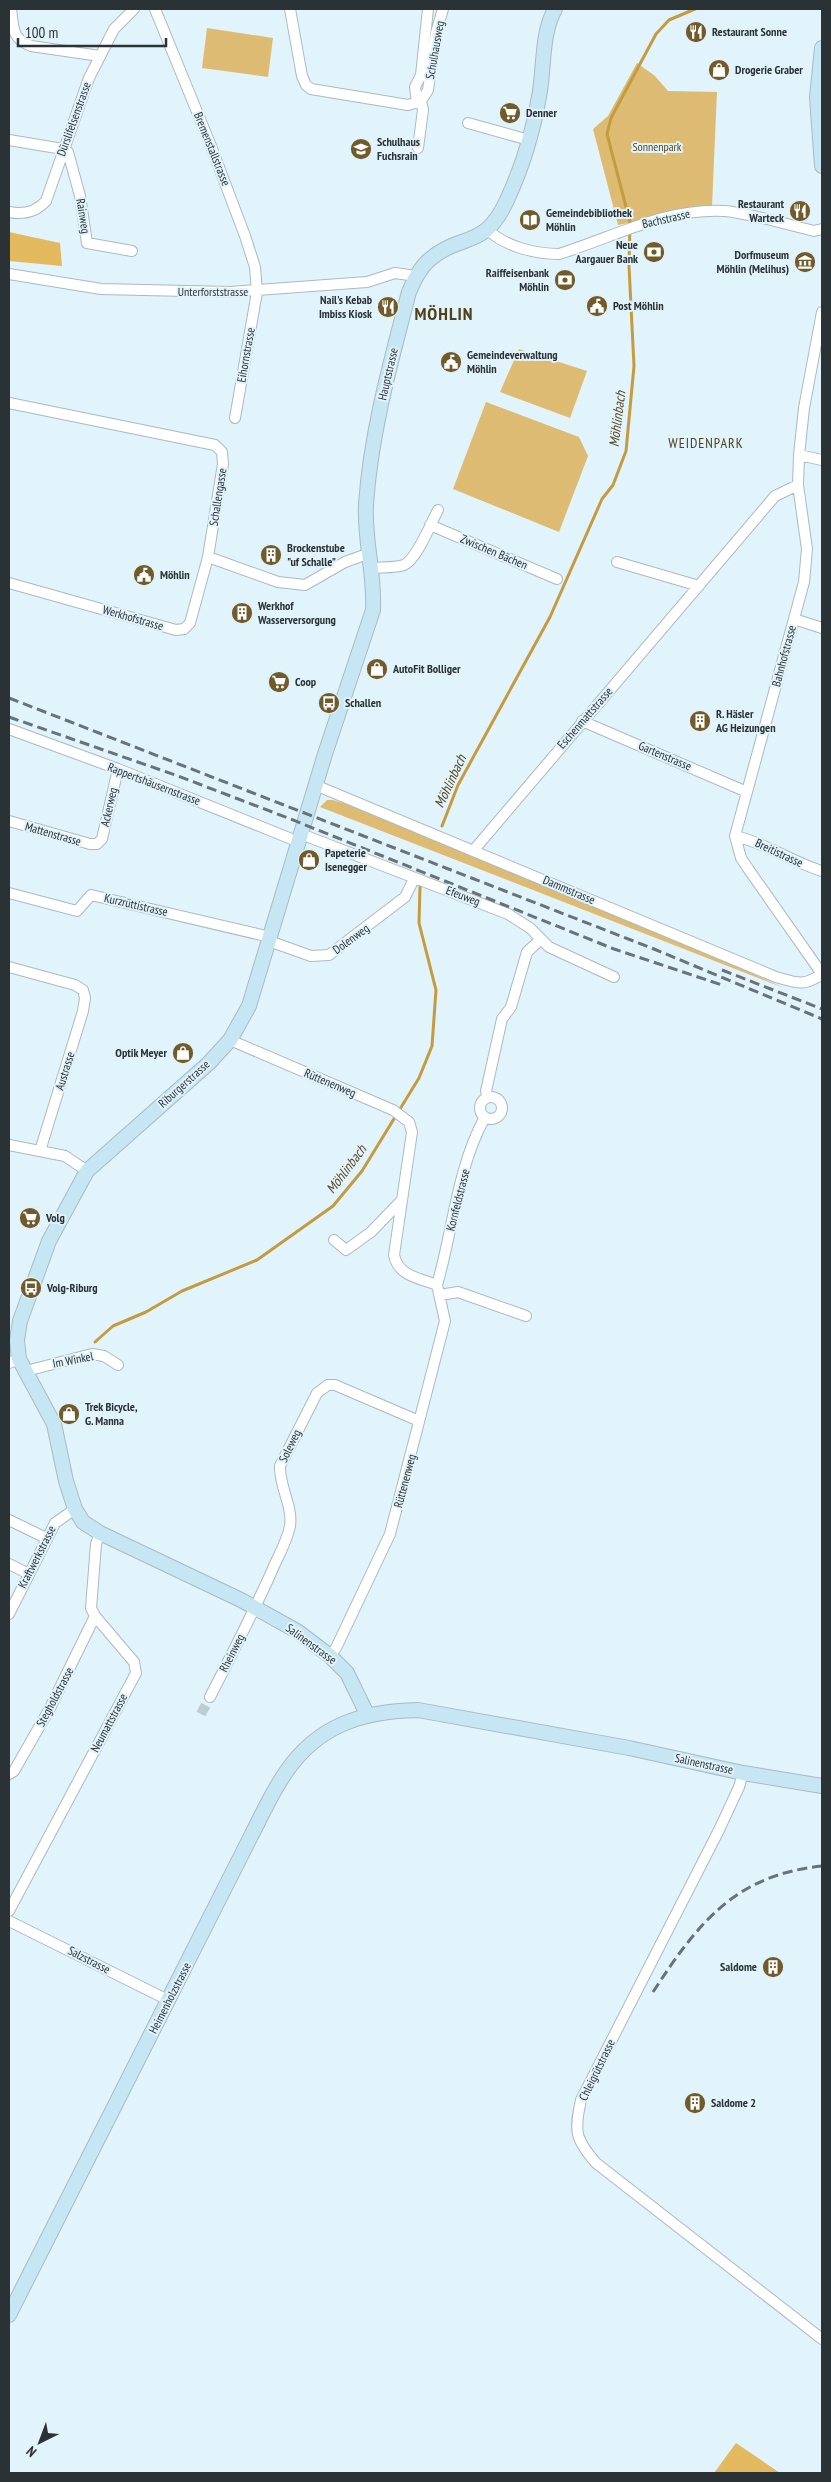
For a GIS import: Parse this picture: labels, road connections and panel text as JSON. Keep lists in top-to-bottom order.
{
  "streets": {
    "street": [
      "Schulhausweg",
      "Dürslifelsenstrasse",
      "Bremenstallstrasse",
      "Rainweg",
      "Bachstrasse",
      "Unterforststrasse",
      "Eihornstrasse",
      "Hauptstrasse",
      "Schallengasse",
      "Zwischen Bächen",
      "Werkhofstrasse",
      "Bahnhofstrasse",
      "Eschenmattstrasse",
      "Gartenstrasse",
      "Rappertshäusernstrasse",
      "Ackerweg",
      "Mattenstrasse",
      "Breitistrasse",
      "Dammstrasse",
      "Efeuweg",
      "Kurzrüttistrasse",
      "Dolenweg",
      "Austrasse",
      "Rüttenenweg",
      "Riburgerstrasse",
      "Kornfeldstrasse",
      "Im Winkel",
      "Soleweg",
      "Kraftwerkstrasse",
      "Salinenstrasse",
      "Rheinweg",
      "Stegholdstrasse",
      "Neumattstrasse",
      "Salzstrasse",
      "Heimenholzstrasse",
      "Chleigrütstrasse"
    ]
  },
  "crossings": [
    ["Dürslifelsenstrasse", "Rainweg"],
    ["Bremenstallstrasse", "Unterforststrasse"],
    ["Bremenstallstrasse", "Eihornstrasse"],
    ["Bachstrasse", "Hauptstrasse"],
    ["Unterforststrasse", "Eihornstrasse"],
    ["Unterforststrasse", "Hauptstrasse"],
    ["Hauptstrasse", "Dammstrasse"],
    ["Hauptstrasse", "Riburgerstrasse"],
    ["Schallengasse", "Werkhofstrasse"],
    ["Bahnhofstrasse", "Eschenmattstrasse"],
    ["Bahnhofstrasse", "Gartenstrasse"],
    ["Bahnhofstrasse", "Breitistrasse"],
    ["Eschenmattstrasse", "Gartenstrasse"],
    ["Eschenmattstrasse", "Dammstrasse"],
    ["Rappertshäusernstrasse", "Ackerweg"],
    ["Rappertshäusernstrasse", "Efeuweg"],
    ["Rappertshäusernstrasse", "Riburgerstrasse"],
    ["Ackerweg", "Mattenstrasse"],
    ["Dammstrasse", "Riburgerstrasse"],
    ["Efeuweg", "Dolenweg"],
    ["Efeuweg", "Riburgerstrasse"],
    ["Efeuweg", "Kornfeldstrasse"],
    ["Kurzrüttistrasse", "Dolenweg"],
    ["Kurzrüttistrasse", "Riburgerstrasse"],
    ["Dolenweg", "Riburgerstrasse"],
    ["Rüttenenweg", "Riburgerstrasse"],
    ["Rüttenenweg", "Kornfeldstrasse"],
    ["Rüttenenweg", "Soleweg"],
    ["Rüttenenweg", "Salinenstrasse"],
    ["Riburgerstrasse", "Im Winkel"],
    ["Riburgerstrasse", "Salinenstrasse"],
    ["Im Winkel", "Salinenstrasse"],
    ["Soleweg", "Salinenstrasse"],
    ["Soleweg", "Rheinweg"],
    ["Kraftwerkstrasse", "Salinenstrasse"],
    ["Salinenstrasse", "Rheinweg"],
    ["Salinenstrasse", "Heimenholzstrasse"],
    ["Salinenstrasse", "Chleigrütstrasse"],
    ["Stegholdstrasse", "Neumattstrasse"],
    ["Salzstrasse", "Heimenholzstrasse"]
  ],
  "districts": ["MÖHLIN", "WEIDENPARK"],
  "water": ["Möhlinbach"],
  "parks": ["Sonnenpark"],
  "places": {
    "restaurant": ["Restaurant Sonne", "Restaurant Warteck", "Nail's Kebab Imbiss Kiosk"],
    "shop": [
      "Drogerie Graber",
      "AutoFit Bolliger",
      "Papeterie Isenegger",
      "Optik Meyer",
      "Trek Bicycle, G. Manna"
    ],
    "supermarket": ["Denner", "Coop", "Volg"],
    "school or university": ["Schulhaus Fuchsrain"],
    "library": ["Gemeindebibliothek Möhlin"],
    "bank": ["Neue Aargauer Bank", "Raiffeisenbank Möhlin"],
    "museum": ["Dorfmuseum Möhlin (Melihus)"],
    "public building": ["Post Möhlin", "Gemeindeverwaltung Möhlin", "Möhlin"],
    "building": [
      "Brockenstube \"uf Schalle\"",
      "Werkhof Wasserversorgung",
      "R. Häsler AG Heizungen",
      "Saldome",
      "Saldome 2"
    ],
    "bus stop": ["Schallen", "Volg-Riburg"]
  },
  "scale_bar": "100 m",
  "north": "bottom left"
}
